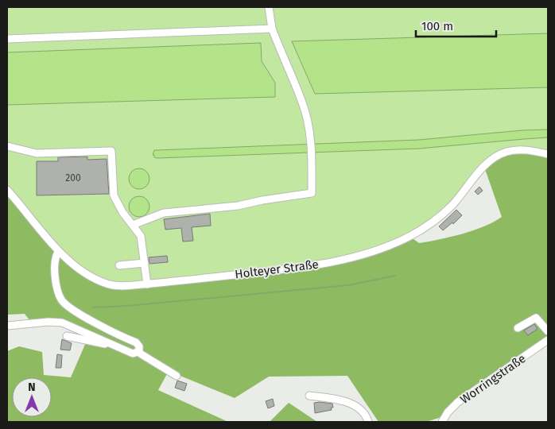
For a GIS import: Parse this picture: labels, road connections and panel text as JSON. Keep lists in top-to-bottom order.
{
  "streets": {
    "street": ["Holteyer Straße", "Worringstraße"]
  },
  "house_numbers": ["200"],
  "scale_bar": "100 m",
  "north": "top"
}
